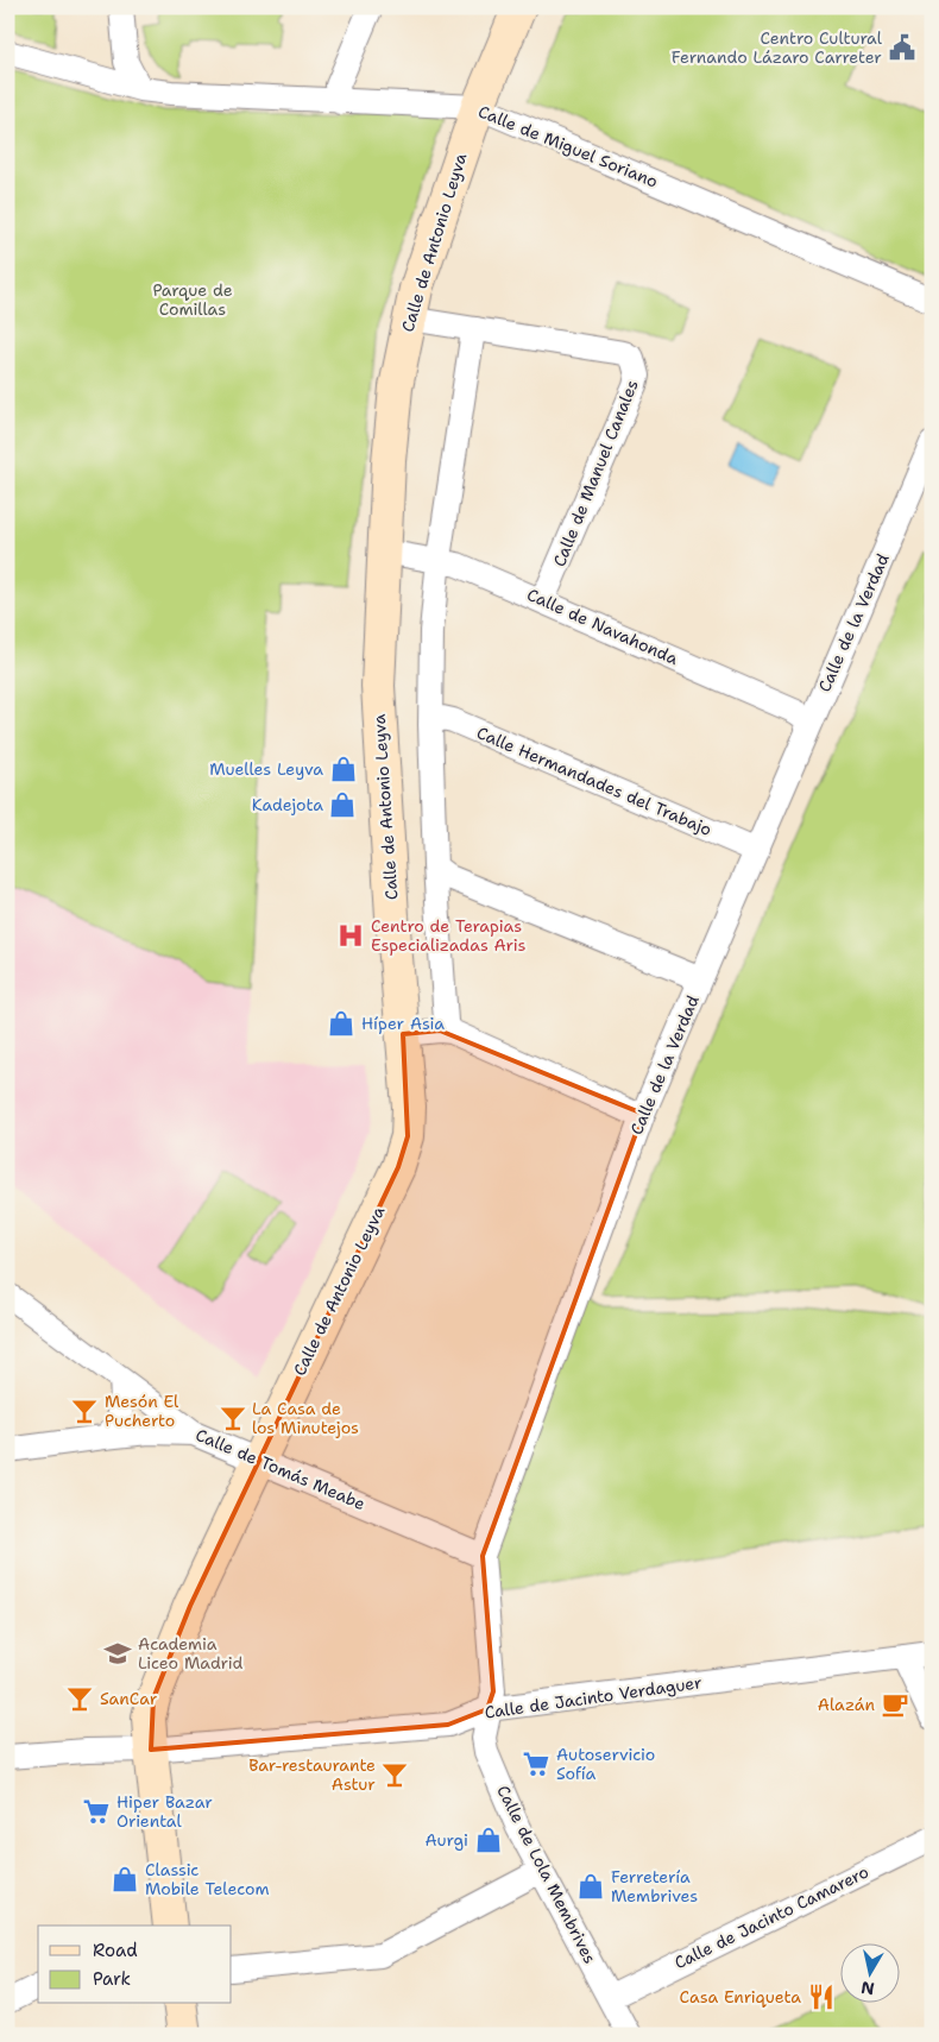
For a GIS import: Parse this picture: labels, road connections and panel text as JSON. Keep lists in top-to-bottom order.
{
  "streets": {
    "main road": ["Calle de Antonio Leyva"],
    "street": [
      "Calle de Miguel Soriano",
      "Calle de Manuel Canales",
      "Calle de la Verdad",
      "Calle de Navahonda",
      "Calle Hermandades del Trabajo",
      "Calle de Tomás Meabe",
      "Calle de Jacinto Verdaguer",
      "Calle de Lola Membrives",
      "Calle de Jacinto Camarero"
    ]
  },
  "crossings": [
    ["Calle de Miguel Soriano", "Calle de Antonio Leyva"],
    ["Calle de Antonio Leyva", "Calle de Manuel Canales"],
    ["Calle de Antonio Leyva", "Calle de Navahonda"],
    ["Calle de Antonio Leyva", "Calle de Tomás Meabe"],
    ["Calle de Antonio Leyva", "Calle de Jacinto Verdaguer"],
    ["Calle de Manuel Canales", "Calle de Navahonda"],
    ["Calle de la Verdad", "Calle de Navahonda"],
    ["Calle de la Verdad", "Calle Hermandades del Trabajo"],
    ["Calle de la Verdad", "Calle de Tomás Meabe"],
    ["Calle de la Verdad", "Calle de Jacinto Verdaguer"],
    ["Calle de la Verdad", "Calle de Lola Membrives"],
    ["Calle de Jacinto Verdaguer", "Calle de Lola Membrives"],
    ["Calle de Lola Membrives", "Calle de Jacinto Camarero"]
  ],
  "parks": ["Parque de Comillas"],
  "places": {
    "public building": ["Centro Cultural Fernando Lázaro Carreter"],
    "shop": [
      "Muelles Leyva",
      "Kadejota",
      "Híper Asia",
      "Aurgi",
      "Classic Mobile Telecom",
      "Ferretería Membrives"
    ],
    "hospital": ["Centro de Terapias Especializadas Aris"],
    "bar": [
      "Mesón El Pucherto",
      "La Casa de los Minutejos",
      "SanCar",
      "Bar-restaurante Astur"
    ],
    "school or university": ["Academia Liceo Madrid"],
    "cafe": ["Alazán"],
    "supermarket": ["Autoservicio Sofía", "Hiper Bazar Oriental"],
    "restaurant": ["Casa Enriqueta"]
  },
  "legend": ["Road", "Park"],
  "north": "bottom"
}
